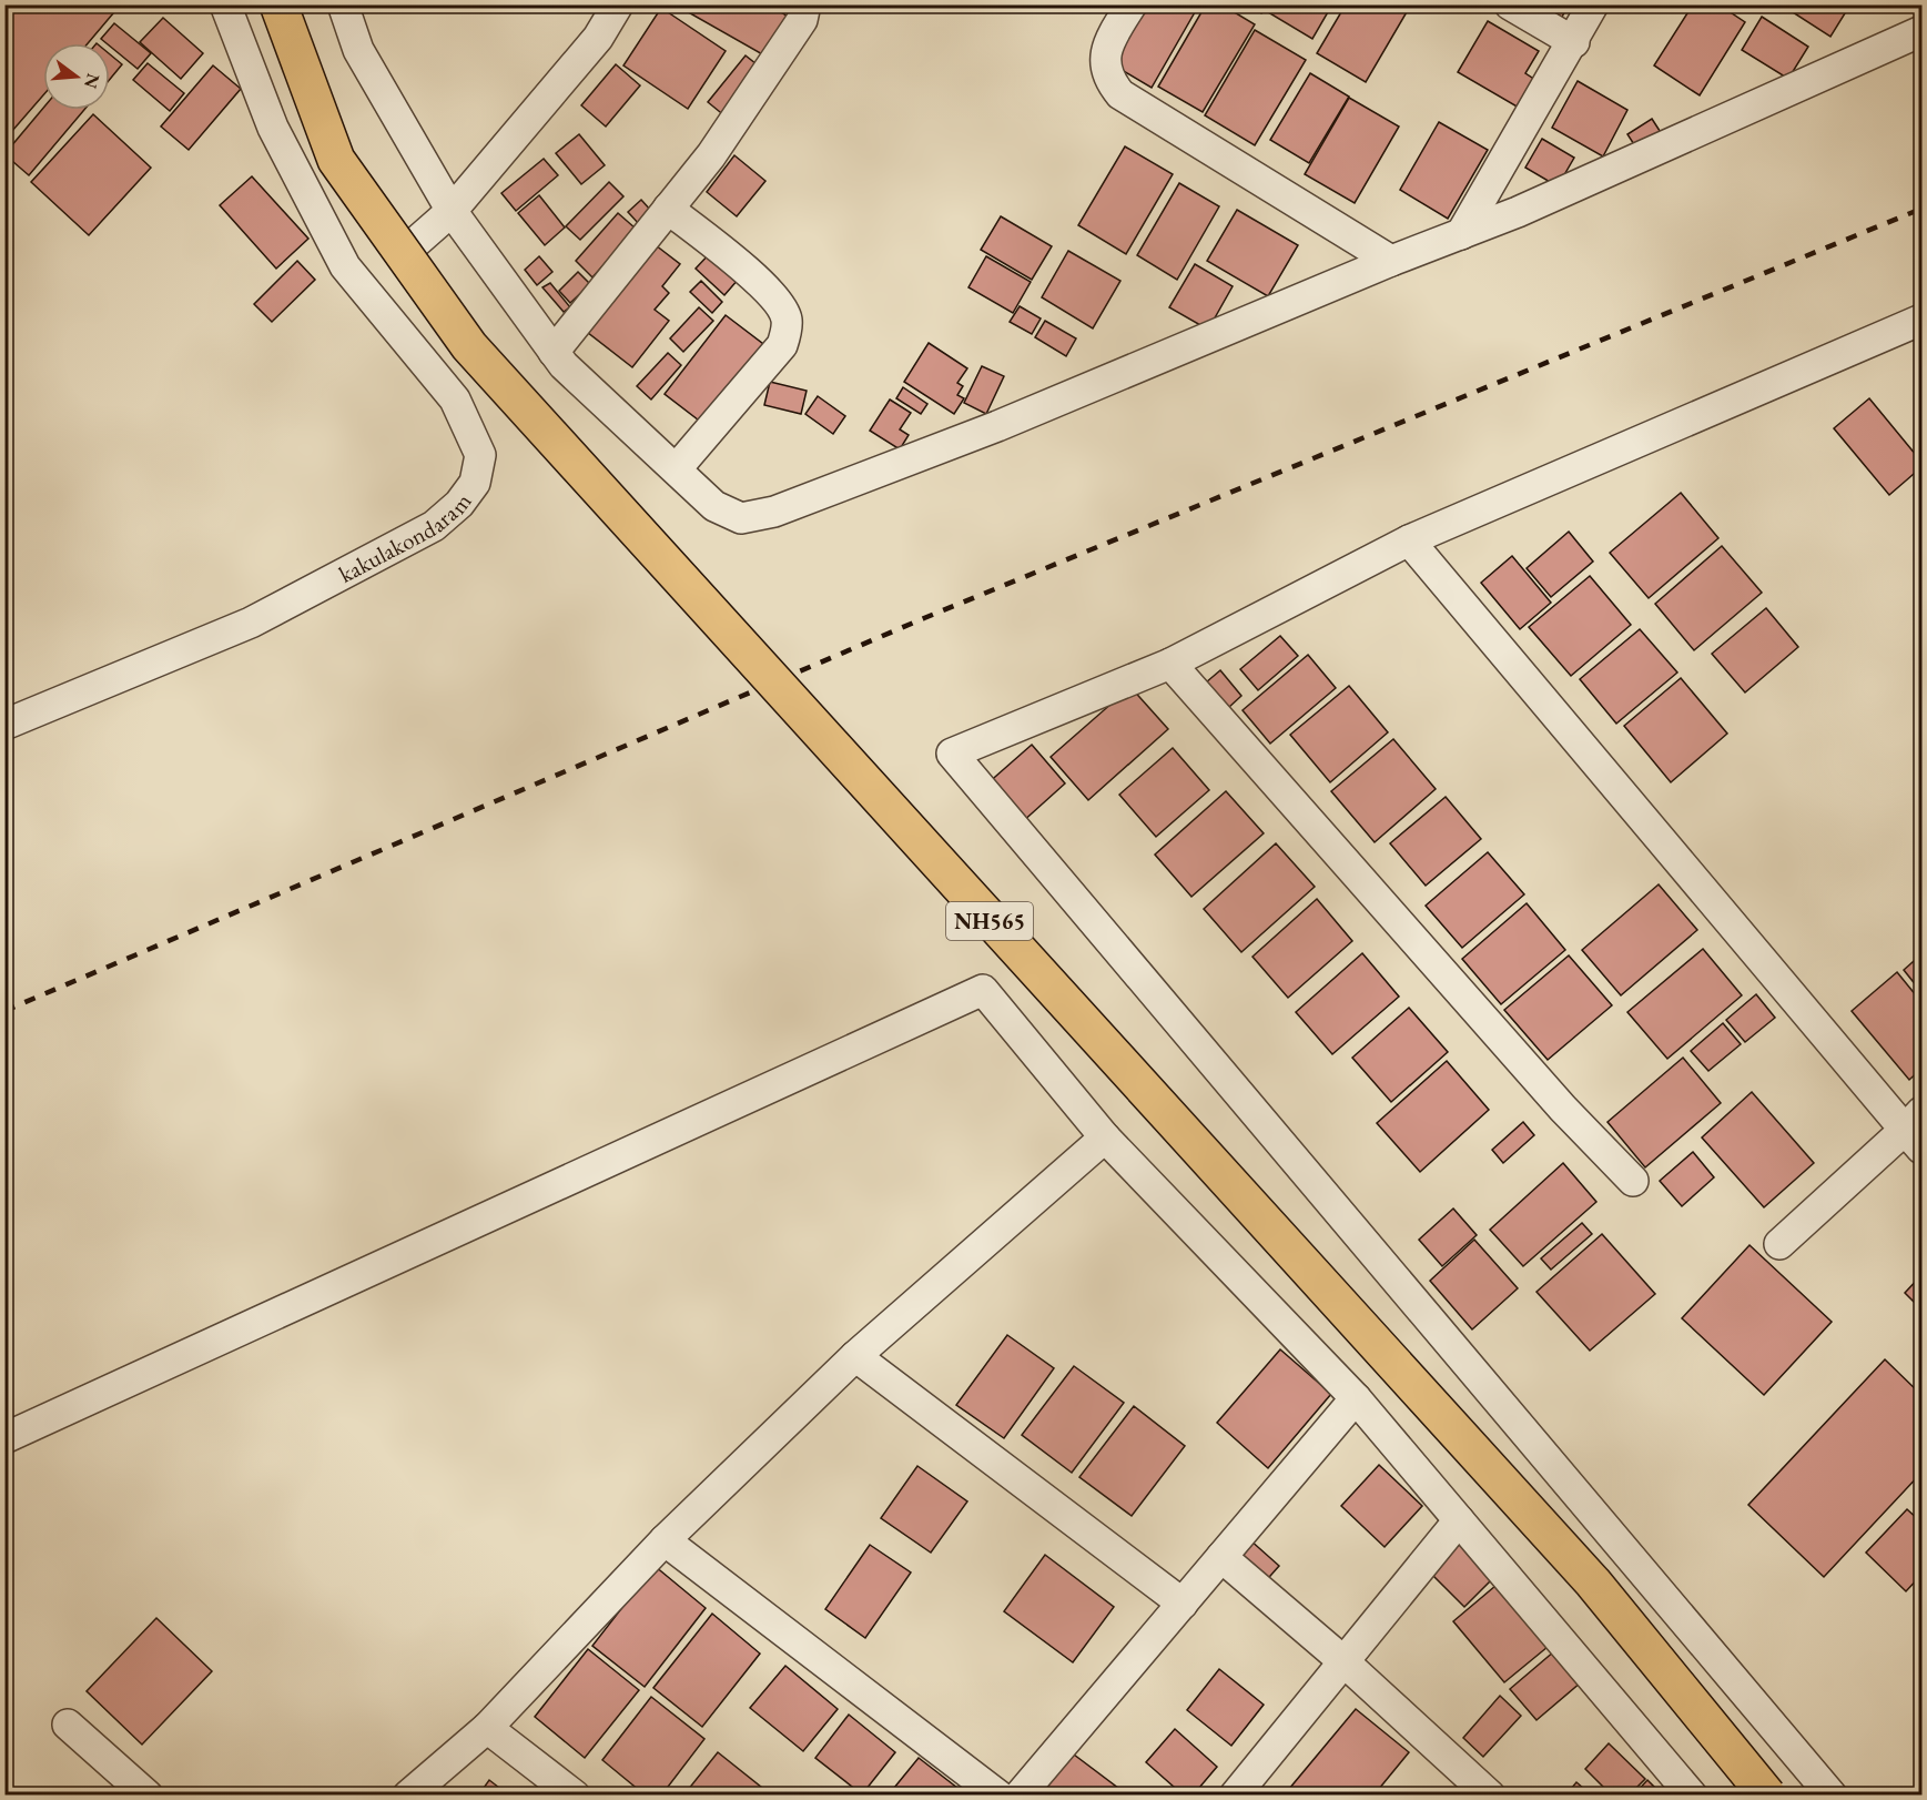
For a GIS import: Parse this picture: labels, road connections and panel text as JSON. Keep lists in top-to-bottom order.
{
  "streets": {
    "highway": ["NH565"],
    "street": ["kakulakondaram"]
  },
  "north": "right"
}
